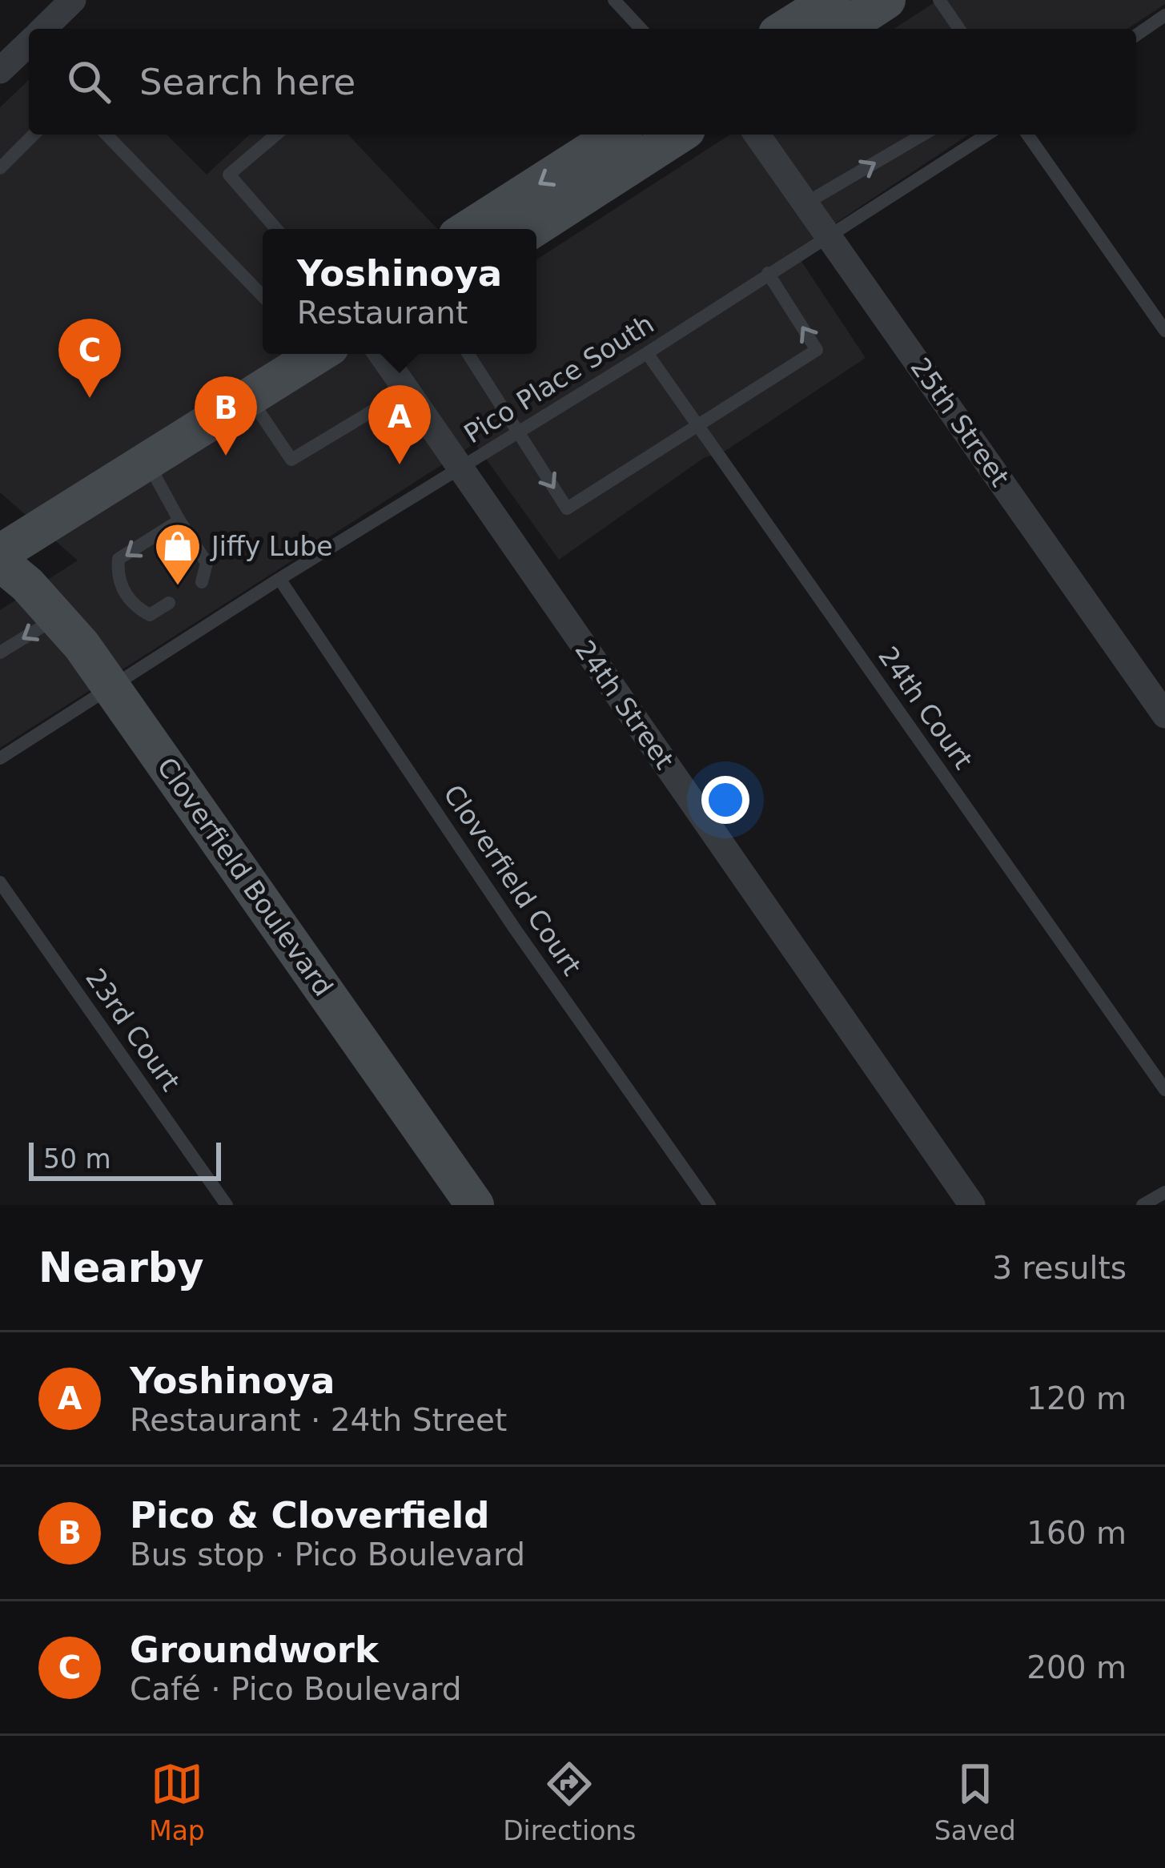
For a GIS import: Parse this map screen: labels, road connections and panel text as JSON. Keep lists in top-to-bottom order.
{
  "streets": {
    "main road": ["Cloverfield Boulevard"],
    "street": ["25th Street", "24th Street"],
    "lane": [
      "Pico Place South",
      "24th Court",
      "Cloverfield Court",
      "23rd Court"
    ]
  },
  "crossings": [
    ["Pico Place South", "25th Street"],
    ["Pico Place South", "24th Street"],
    ["Pico Place South", "24th Court"],
    ["Pico Place South", "Cloverfield Boulevard"],
    ["Pico Place South", "Cloverfield Court"]
  ],
  "places": {
    "shop": ["Jiffy Lube"]
  },
  "scale_bar": "50 m",
  "page": {
    "search": "Search here",
    "popup": ["Yoshinoya", "Restaurant"],
    "pins": ["C", "B", "A"],
    "scale": "50 m",
    "heading": ["Nearby", "3 results"],
    "list": [
      {
        "mark": "A",
        "name": "Yoshinoya",
        "note": "Restaurant · 24th Street",
        "value": "120 m"
      },
      {
        "mark": "B",
        "name": "Pico & Cloverfield",
        "note": "Bus stop · Pico Boulevard",
        "value": "160 m"
      },
      {
        "mark": "C",
        "name": "Groundwork",
        "note": "Café · Pico Boulevard",
        "value": "200 m"
      }
    ],
    "nav": ["Map", "Directions", "Saved"]
  }
}
